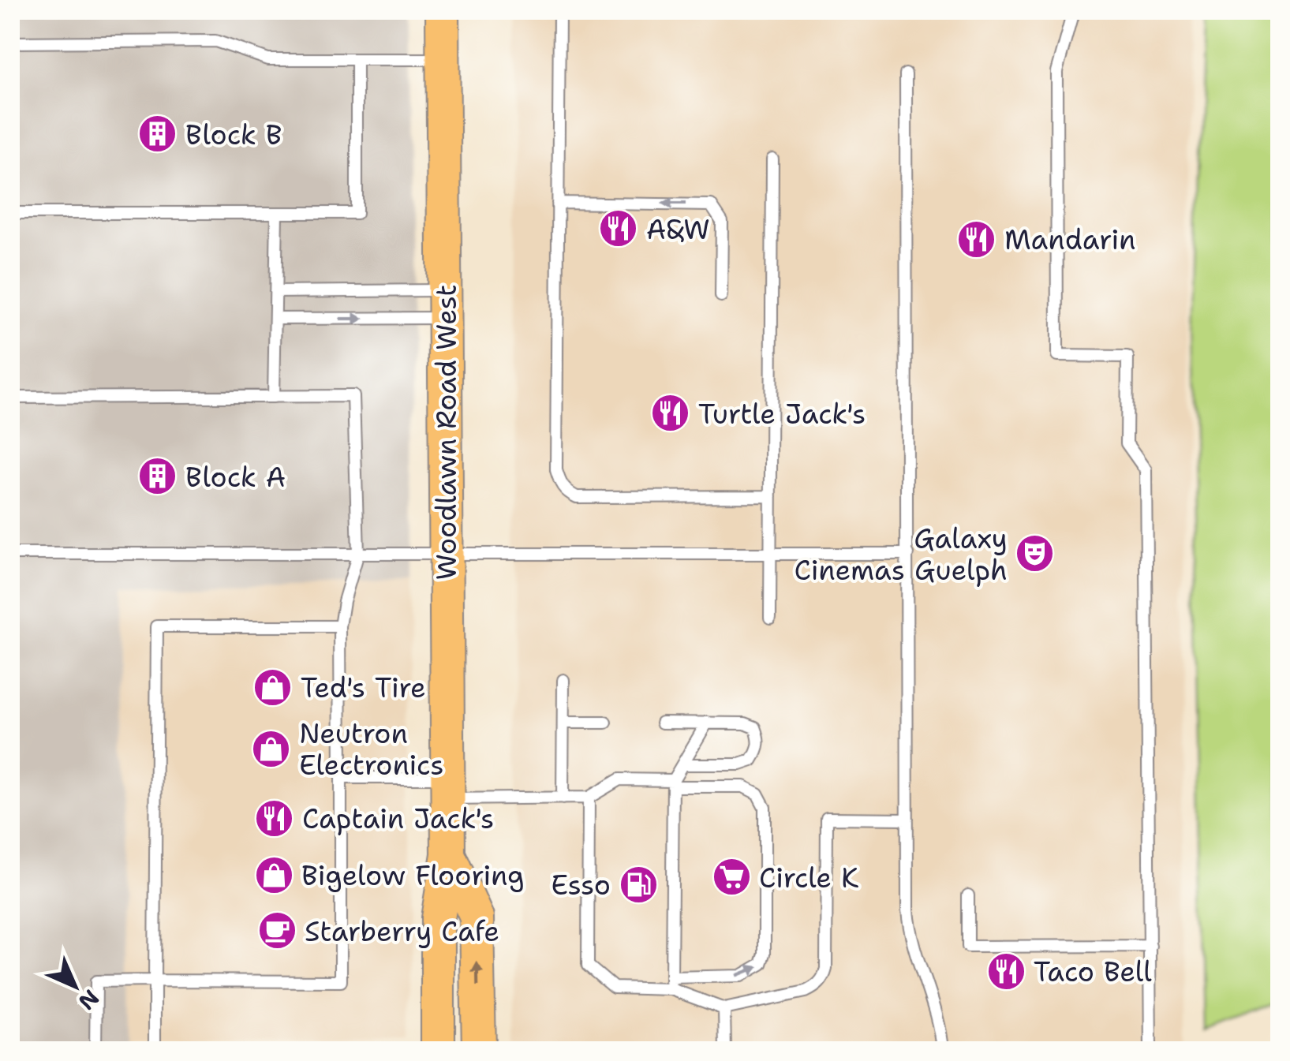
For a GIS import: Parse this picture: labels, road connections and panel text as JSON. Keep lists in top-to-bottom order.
{
  "streets": {
    "main road": ["Woodlawn Road West"]
  },
  "places": {
    "building": ["Block B", "Block A"],
    "restaurant": [
      "A&W",
      "Mandarin",
      "Turtle Jack's",
      "Captain Jack's",
      "Taco Bell"
    ],
    "theatre": ["Galaxy Cinemas Guelph"],
    "shop": ["Ted's Tire", "Neutron Electronics", "Bigelow Flooring"],
    "supermarket": ["Circle K"],
    "fuel station": ["Esso"],
    "cafe": ["Starberry Cafe"]
  },
  "north": "bottom right"
}
